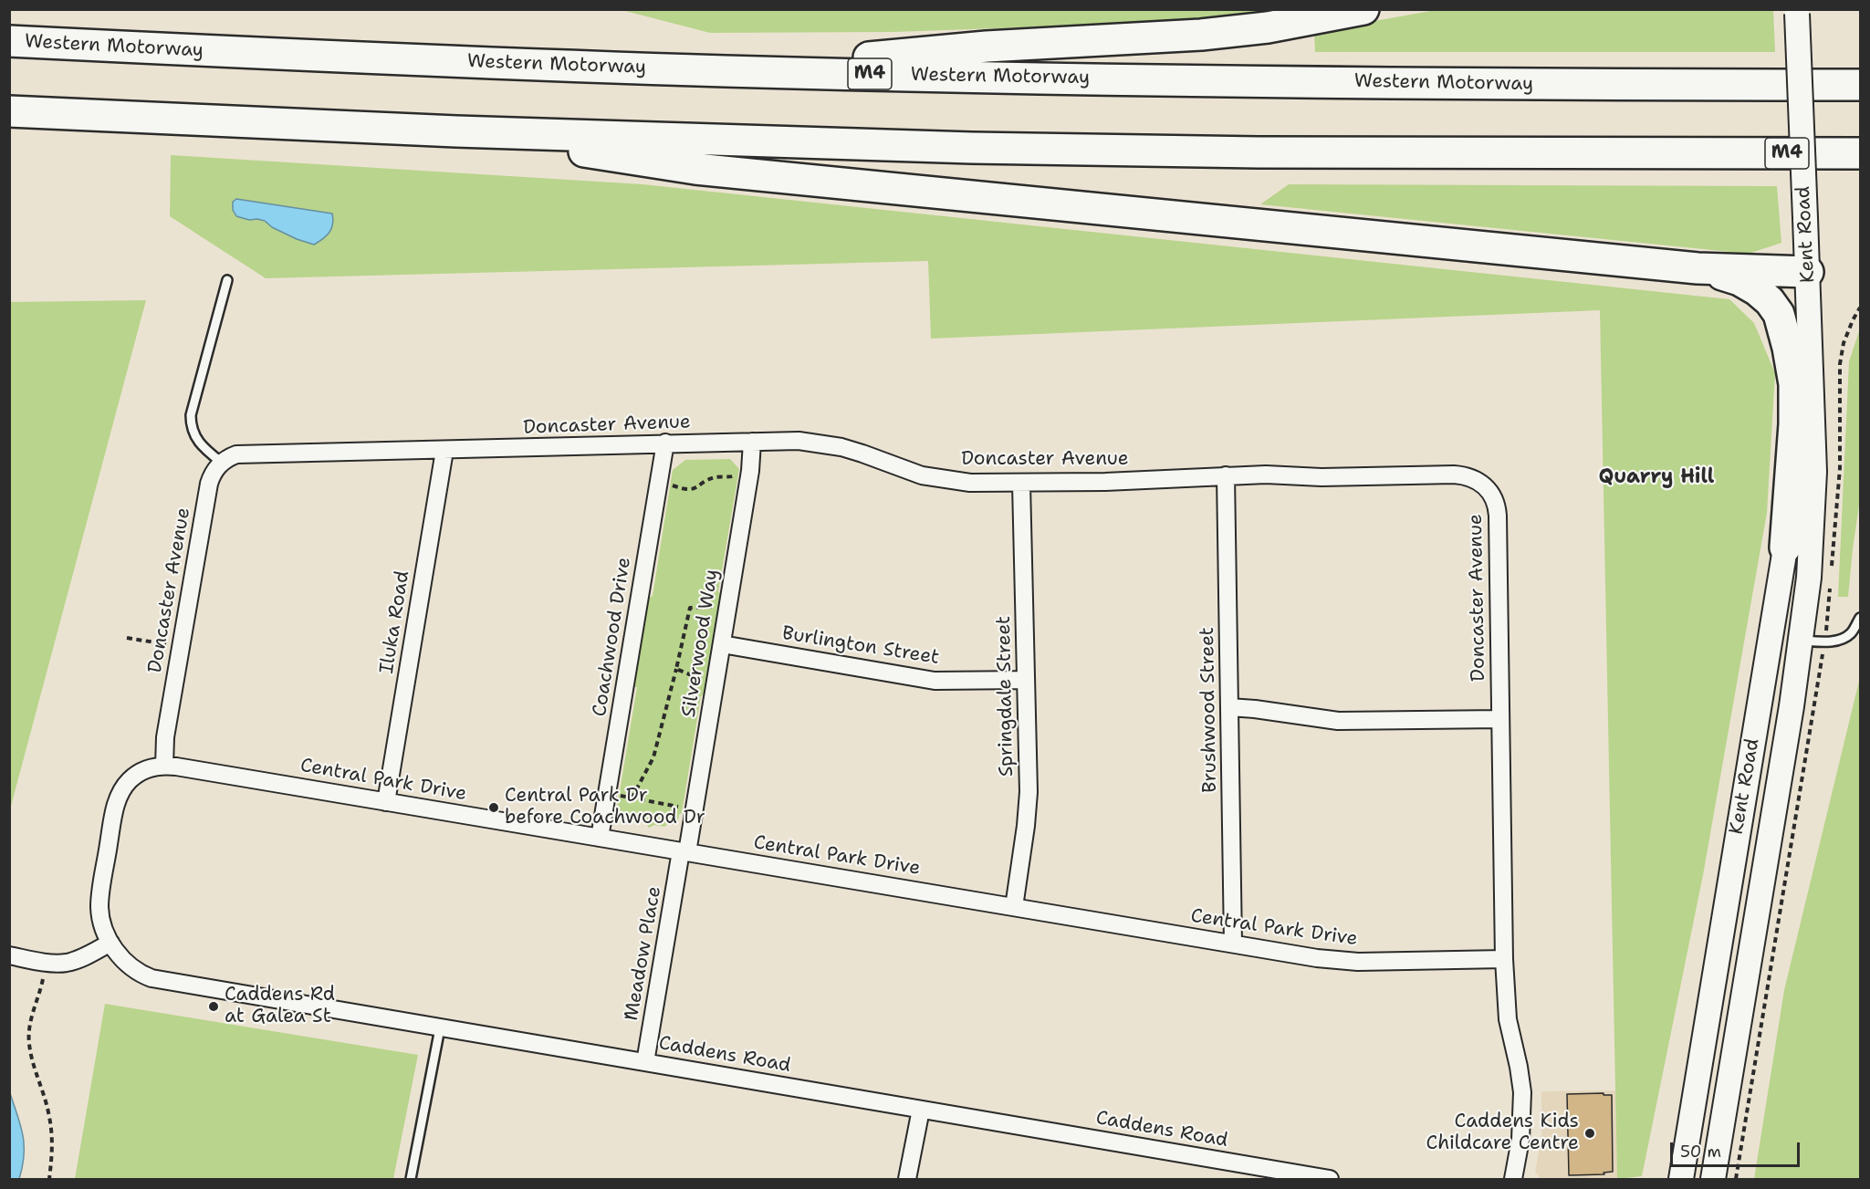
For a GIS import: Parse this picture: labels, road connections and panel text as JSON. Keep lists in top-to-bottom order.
{
  "streets": {
    "highway": ["Western Motorway", "M4"],
    "main road": ["Kent Road"],
    "street": [
      "Doncaster Avenue",
      "Iluka Road",
      "Coachwood Drive",
      "Silverwood Way",
      "Burlington Street",
      "Springdale Street",
      "Brushwood Street",
      "Central Park Drive",
      "Meadow Place",
      "Caddens Road"
    ]
  },
  "crossings": [
    ["Doncaster Avenue", "Iluka Road"],
    ["Doncaster Avenue", "Coachwood Drive"],
    ["Doncaster Avenue", "Silverwood Way"],
    ["Doncaster Avenue", "Springdale Street"],
    ["Doncaster Avenue", "Brushwood Street"],
    ["Doncaster Avenue", "Central Park Drive"],
    ["Iluka Road", "Central Park Drive"],
    ["Coachwood Drive", "Central Park Drive"],
    ["Silverwood Way", "Burlington Street"],
    ["Silverwood Way", "Central Park Drive"],
    ["Silverwood Way", "Meadow Place"],
    ["Burlington Street", "Springdale Street"],
    ["Springdale Street", "Central Park Drive"],
    ["Brushwood Street", "Central Park Drive"],
    ["Central Park Drive", "Meadow Place"],
    ["Meadow Place", "Caddens Road"]
  ],
  "districts": ["Quarry Hill"],
  "places": ["Central Park Dr before Coachwood Dr", "Caddens Rd at Galea St", "Caddens Kids Childcare Centre"],
  "scale_bar": "50 m"
}
